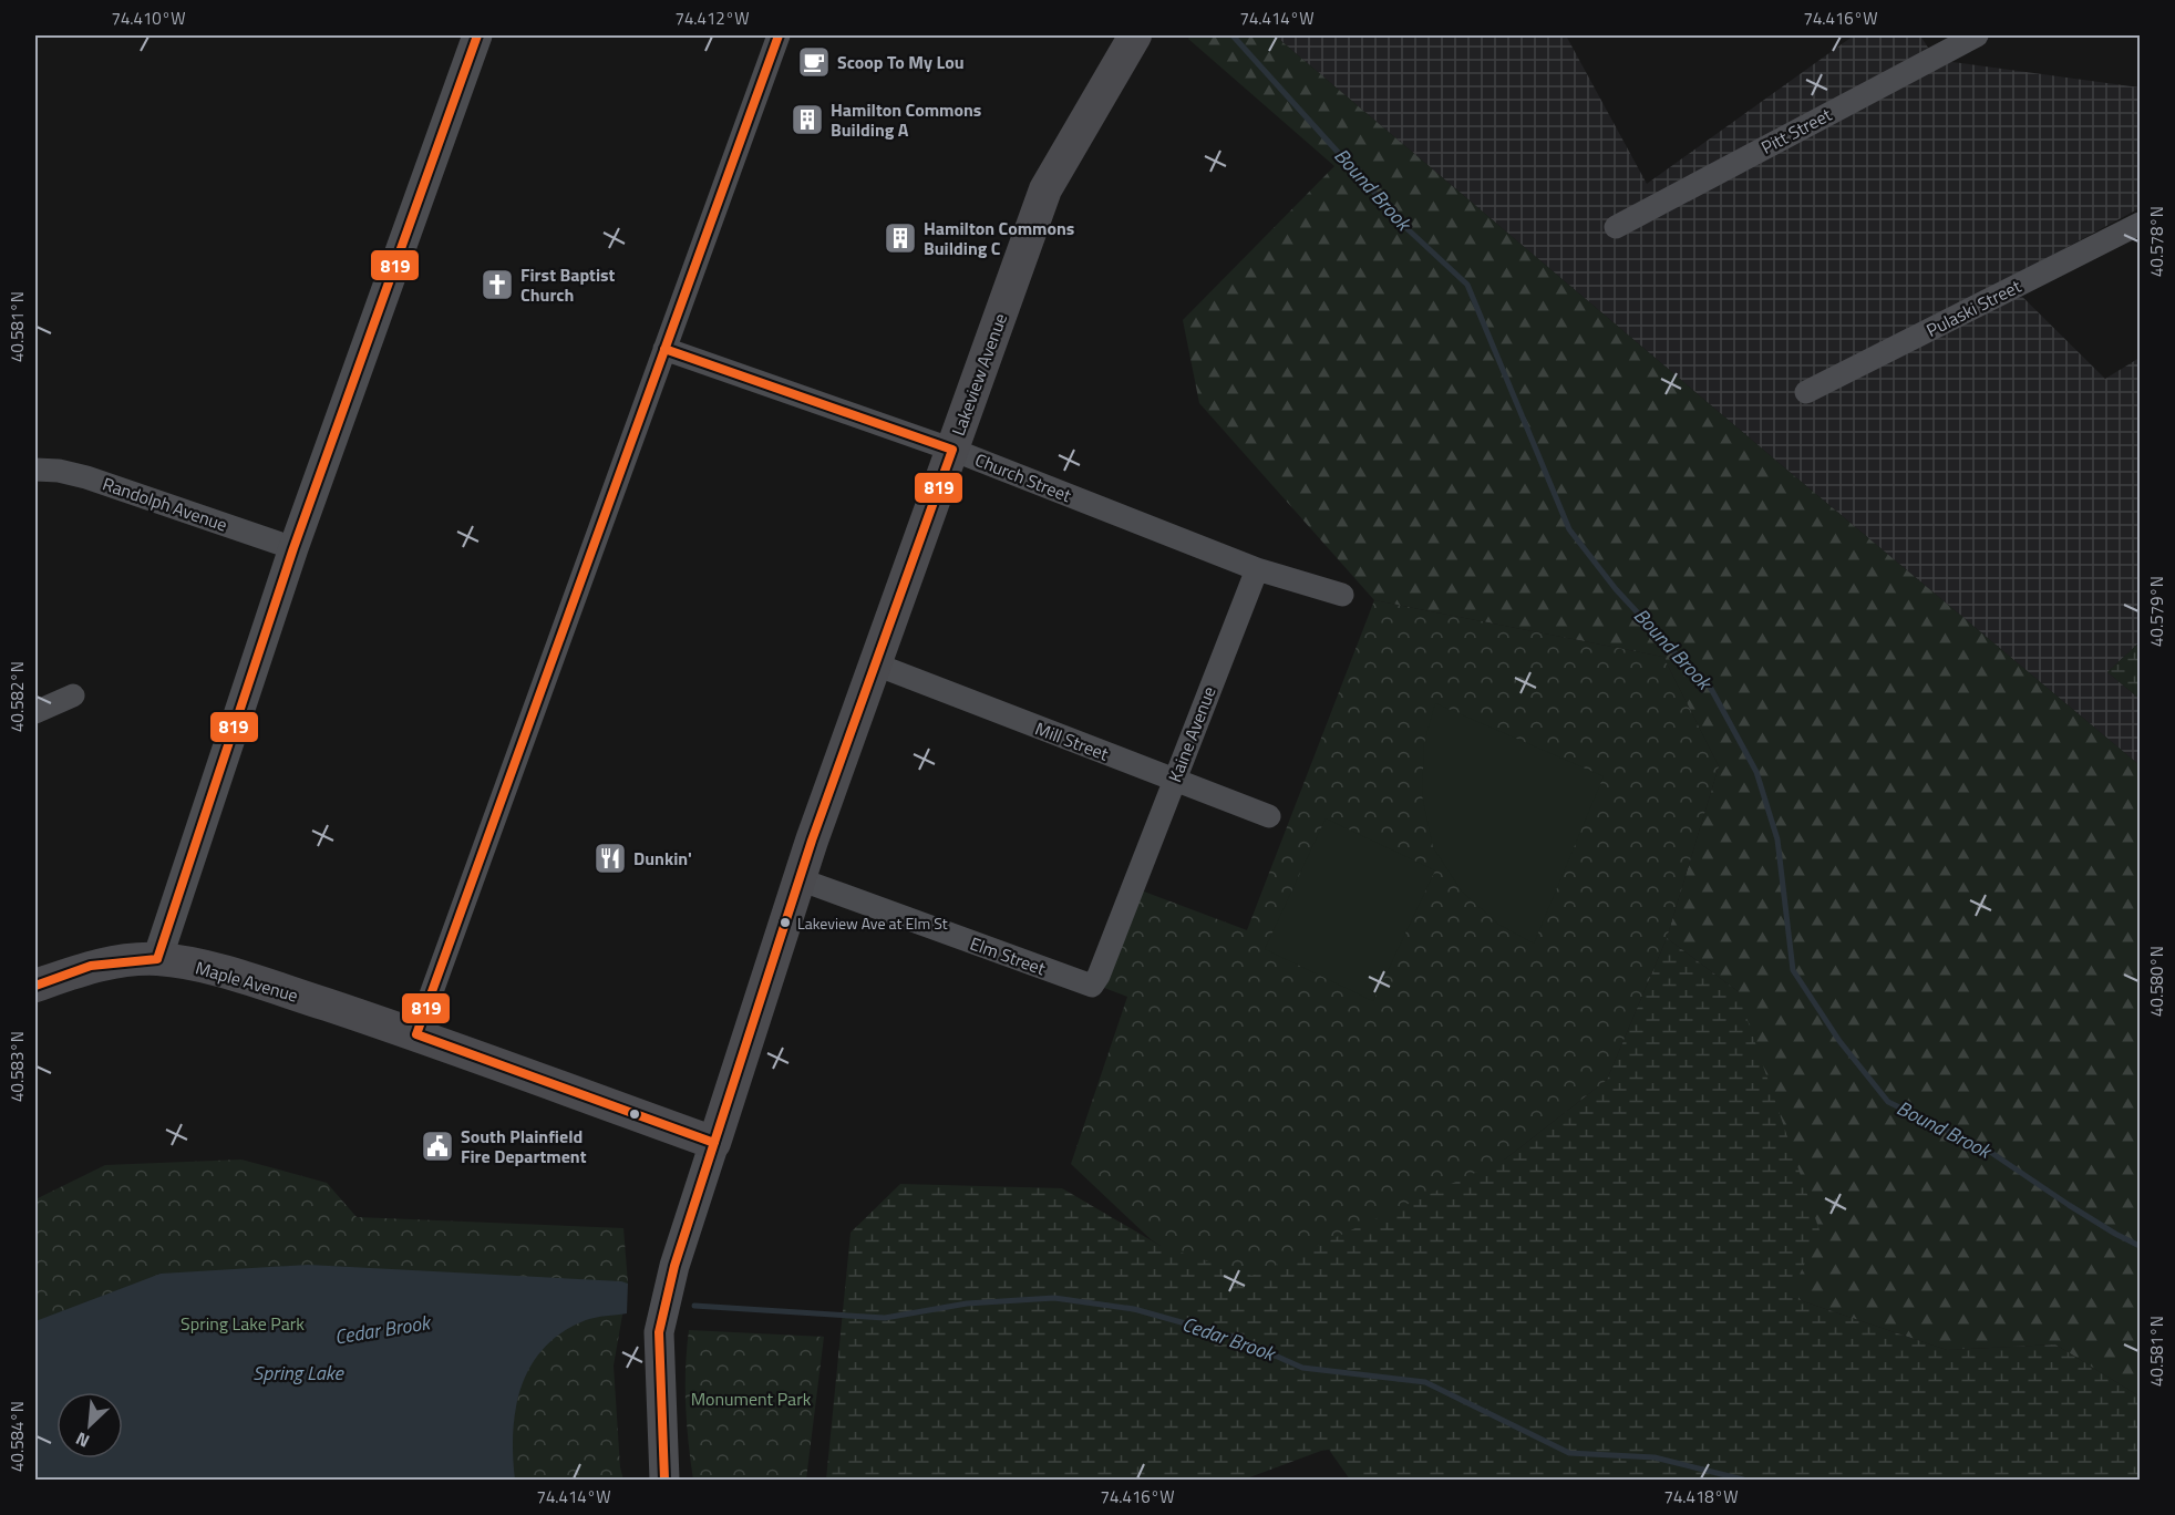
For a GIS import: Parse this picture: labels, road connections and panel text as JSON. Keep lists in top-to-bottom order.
{
  "streets": {
    "main road": ["Lakeview Avenue", "Maple Avenue"],
    "street": [
      "Pitt Street",
      "Pulaski Street",
      "Church Street",
      "Randolph Avenue",
      "Kaine Avenue",
      "Mill Street",
      "Elm Street"
    ]
  },
  "crossings": [
    ["Lakeview Avenue", "Church Street"],
    ["Lakeview Avenue", "Mill Street"],
    ["Lakeview Avenue", "Elm Street"],
    ["Lakeview Avenue", "Maple Avenue"],
    ["Church Street", "Kaine Avenue"],
    ["Kaine Avenue", "Mill Street"],
    ["Kaine Avenue", "Elm Street"]
  ],
  "water": ["Bound Brook", "Cedar Brook", "Spring Lake"],
  "parks": ["Spring Lake Park", "Monument Park"],
  "places": {
    "cafe": ["Scoop To My Lou"],
    "building": ["Hamilton Commons Building A", "Hamilton Commons Building C"],
    "church": ["First Baptist Church"],
    "restaurant": ["Dunkin'"],
    "other": ["Lakeview Ave at Elm St"],
    "public building": ["South Plainfield Fire Department"]
  },
  "lines": ["transit line 819"],
  "north": "bottom left",
  "coordinates": [
    "74.410°W",
    "74.412°W",
    "74.414°W",
    "74.416°W",
    "40.578°N",
    "40.581°N",
    "40.579°N",
    "40.582°N",
    "40.580°N",
    "40.583°N",
    "40.584°N",
    "74.418°W"
  ]
}
